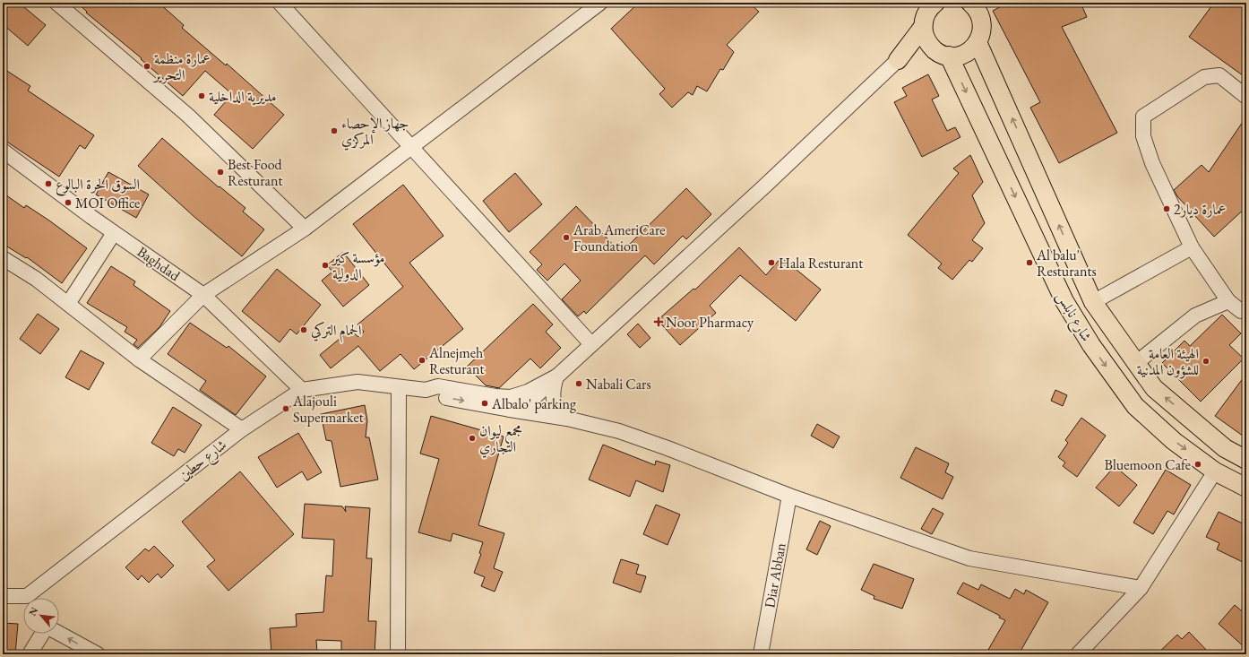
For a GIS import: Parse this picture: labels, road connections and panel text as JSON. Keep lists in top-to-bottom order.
{
  "streets": {
    "main road": ["شارع نابلس"],
    "street": ["Baghdad", "شارع حطين", "Diar Abban"]
  },
  "crossings": [
    ["Baghdad", "شارع حطين"]
  ],
  "places": {
    "other": [
      "عمارة منظمة التحرير",
      "مديرية الداخلية",
      "جهاز الإحصاء المركزي",
      "Best Food Resturant",
      "السوق الحرة البالوع",
      "MOI Office",
      "عمارة ديار2",
      "Arab AmeriCare Foundation",
      "Hala Resturant",
      "Al balu' Resturants",
      "مؤسسة كير الدولية",
      "الحمام التركي",
      "Alnejmeh Resturant",
      "الهيئة العامة للشؤون المدنية",
      "Nabali Cars",
      "Albalo' parking",
      "Alajouli Supermarket",
      "مجمع ليوان التجاري",
      "Bluemoon Cafe"
    ],
    "health": ["Noor Pharmacy"]
  },
  "north": "top left"
}
